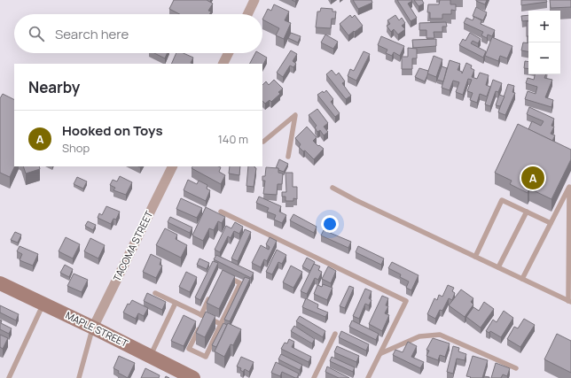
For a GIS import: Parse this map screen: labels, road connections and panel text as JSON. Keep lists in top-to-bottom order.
{
  "streets": {
    "street": ["TACOMA STREET", "MAPLE STREET"]
  },
  "crossings": [
    ["TACOMA STREET", "MAPLE STREET"]
  ],
  "page": {
    "map_buttons": ["+", "−"],
    "search": "Search here",
    "heading": "Nearby",
    "list": [
      {
        "mark": "A",
        "name": "Hooked on Toys",
        "note": "Shop",
        "value": "140 m"
      }
    ],
    "pins": "A"
  }
}
